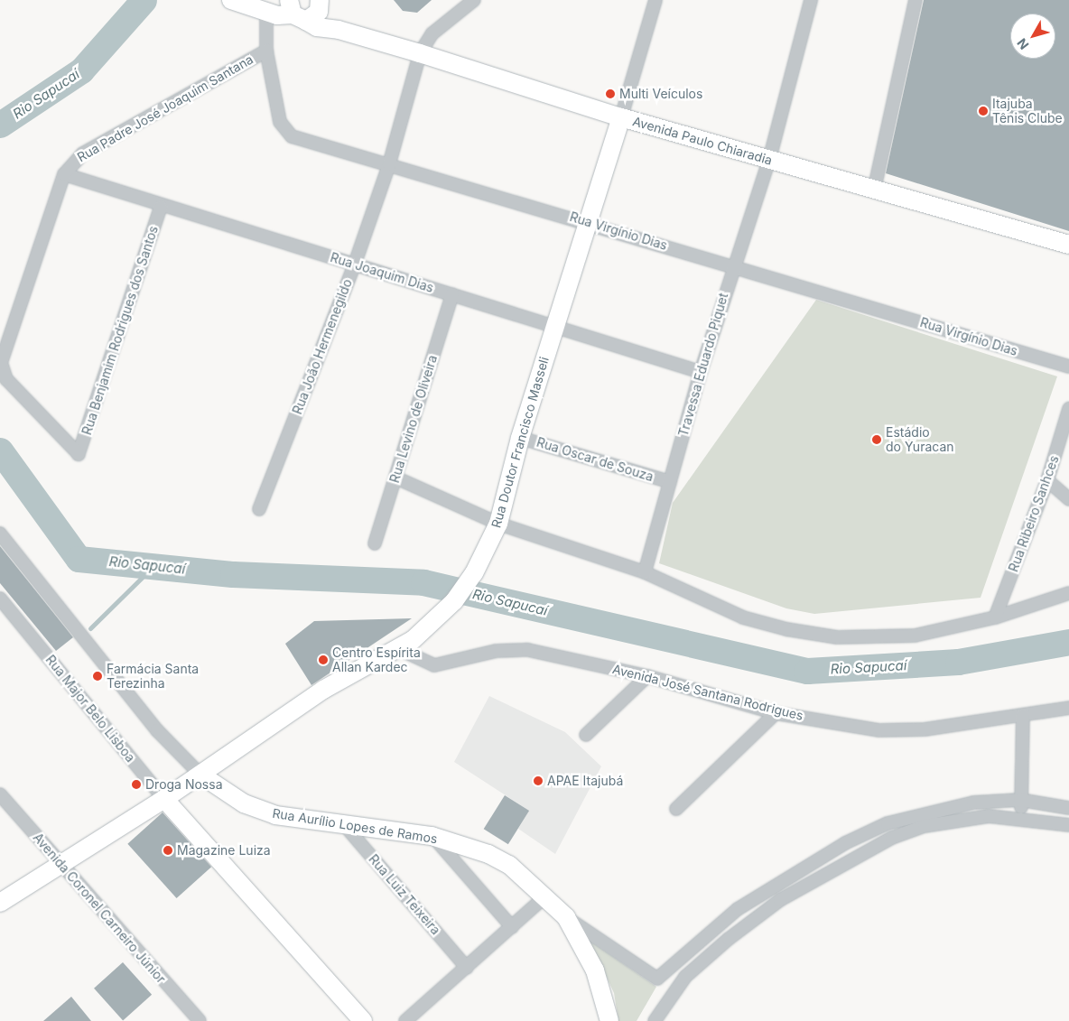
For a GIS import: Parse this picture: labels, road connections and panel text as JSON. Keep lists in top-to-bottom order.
{
  "streets": {
    "main road": [
      "Avenida Paulo Chiaradia",
      "Rua Doutor Francisco Masseli",
      "Rua Major Belo Lisboa",
      "Rua Aurílio Lopes de Ramos"
    ],
    "street": [
      "Rua Padre José Joaquim Santana",
      "Rua Virgínio Dias",
      "Rua Joaquim Dias",
      "Rua Benjamim Rodrigues dos Santos",
      "Rua João Hermenegildo",
      "Travessa Eduardo Piquet",
      "Rua Levino de Oliveira",
      "Rua Oscar de Souza",
      "Rua Ribeiro Sanhces",
      "Avenida José Santana Rodrigues",
      "Rua Luiz Teixeira",
      "Avenida Coronel Carneiro Júnior"
    ]
  },
  "crossings": [
    ["Rua Padre José Joaquim Santana", "Rua Virgínio Dias"],
    ["Rua Padre José Joaquim Santana", "Rua Joaquim Dias"],
    ["Rua Padre José Joaquim Santana", "Rua Benjamim Rodrigues dos Santos"],
    ["Avenida Paulo Chiaradia", "Rua Virgínio Dias"],
    ["Avenida Paulo Chiaradia", "Rua João Hermenegildo"],
    ["Avenida Paulo Chiaradia", "Travessa Eduardo Piquet"],
    ["Avenida Paulo Chiaradia", "Rua Doutor Francisco Masseli"],
    ["Rua Virgínio Dias", "Rua João Hermenegildo"],
    ["Rua Virgínio Dias", "Travessa Eduardo Piquet"],
    ["Rua Virgínio Dias", "Rua Doutor Francisco Masseli"],
    ["Rua Joaquim Dias", "Rua Benjamim Rodrigues dos Santos"],
    ["Rua Joaquim Dias", "Rua João Hermenegildo"],
    ["Rua Joaquim Dias", "Travessa Eduardo Piquet"],
    ["Rua Joaquim Dias", "Rua Levino de Oliveira"],
    ["Rua Joaquim Dias", "Rua Doutor Francisco Masseli"],
    ["Travessa Eduardo Piquet", "Rua Oscar de Souza"],
    ["Rua Doutor Francisco Masseli", "Rua Oscar de Souza"],
    ["Rua Doutor Francisco Masseli", "Avenida José Santana Rodrigues"],
    ["Rua Doutor Francisco Masseli", "Rua Major Belo Lisboa"],
    ["Rua Doutor Francisco Masseli", "Rua Aurílio Lopes de Ramos"],
    ["Rua Doutor Francisco Masseli", "Avenida Coronel Carneiro Júnior"],
    ["Rua Aurílio Lopes de Ramos", "Rua Luiz Teixeira"]
  ],
  "water": ["Rio Sapucaí"],
  "places": [
    "Multi Veículos",
    "Itajuba Tênis Clube",
    "Estádio do Yuracan",
    "Centro Espírita Allan Kardec",
    "Farmácia Santa Terezinha",
    "APAE Itajubá",
    "Droga Nossa",
    "Magazine Luiza"
  ],
  "north": "bottom left"
}
